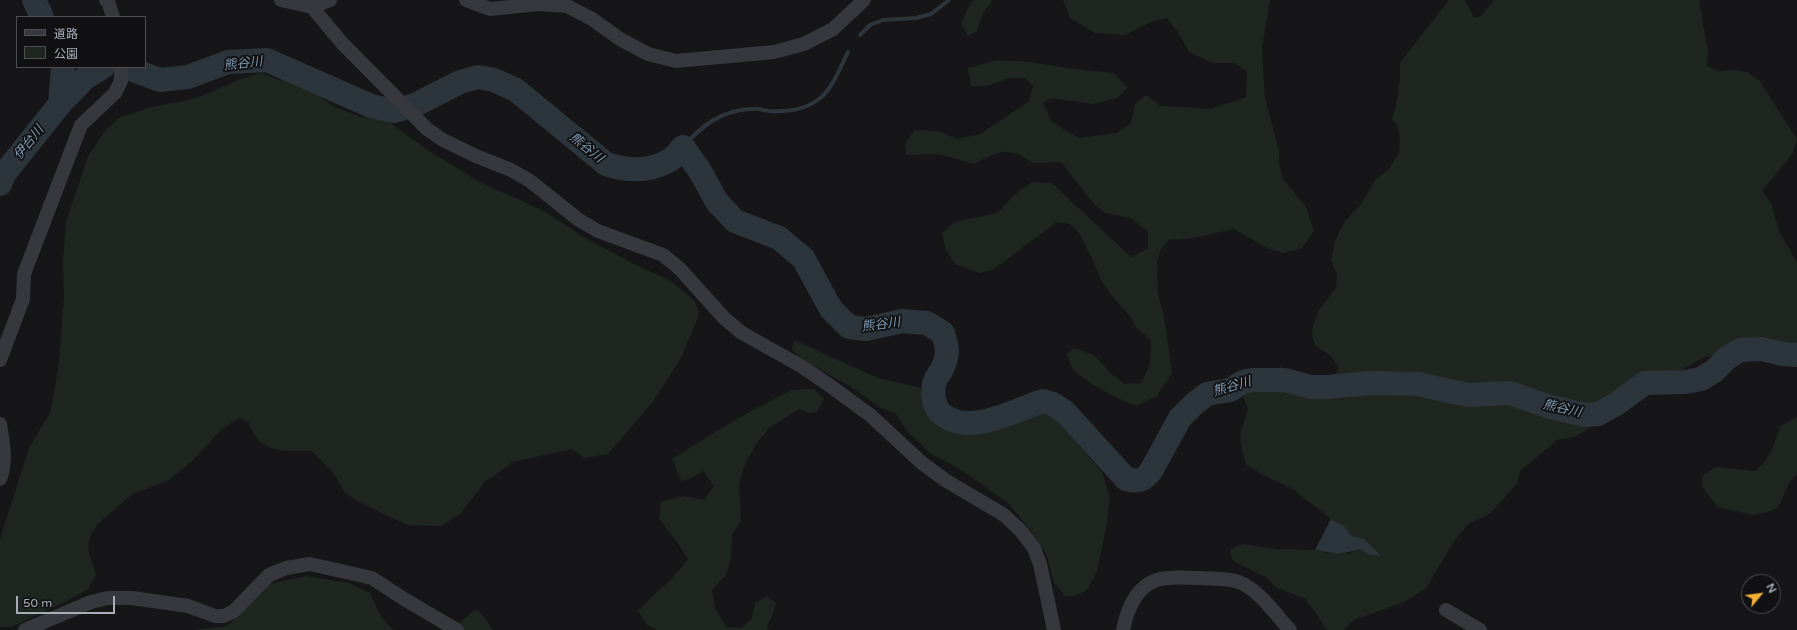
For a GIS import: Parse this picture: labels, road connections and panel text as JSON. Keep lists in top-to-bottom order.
{
  "water": ["熊谷川", "伊台川"],
  "legend": ["道路", "公園"],
  "scale_bar": "50 m",
  "north": "top right"
}
